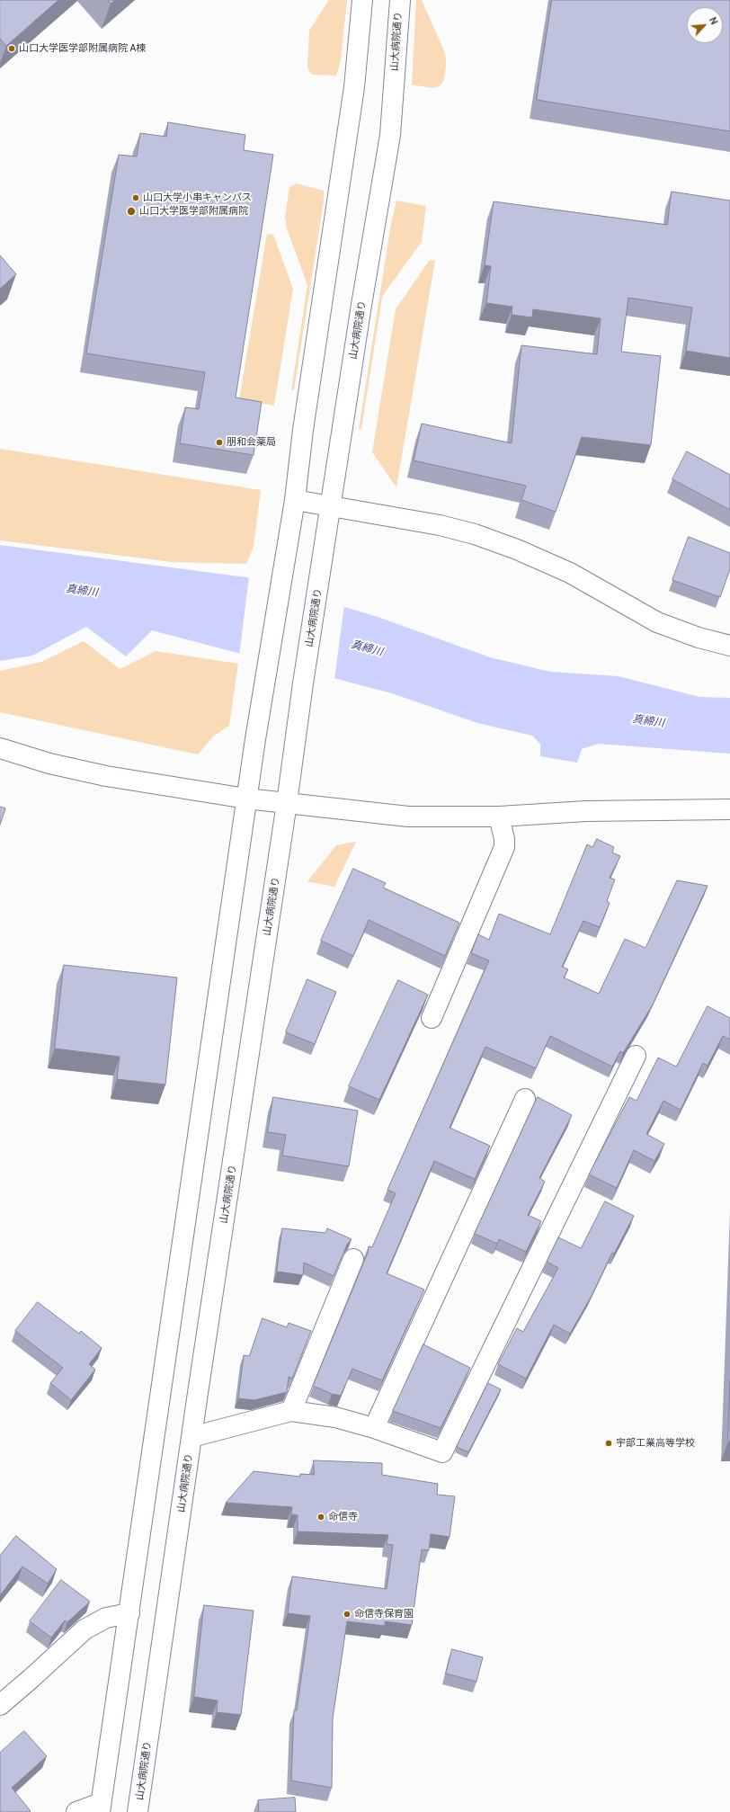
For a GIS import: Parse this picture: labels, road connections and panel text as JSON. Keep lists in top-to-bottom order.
{
  "streets": {
    "street": ["山大病院通り"]
  },
  "water": ["真締川"],
  "places": [
    "山口大学医学部附属病院 A棟",
    "山口大学小串キャンパス",
    "山口大学医学部附属病院",
    "朋和会薬局",
    "宇部工業高等学校",
    "命信寺",
    "命信寺保育園"
  ],
  "north": "top right"
}
